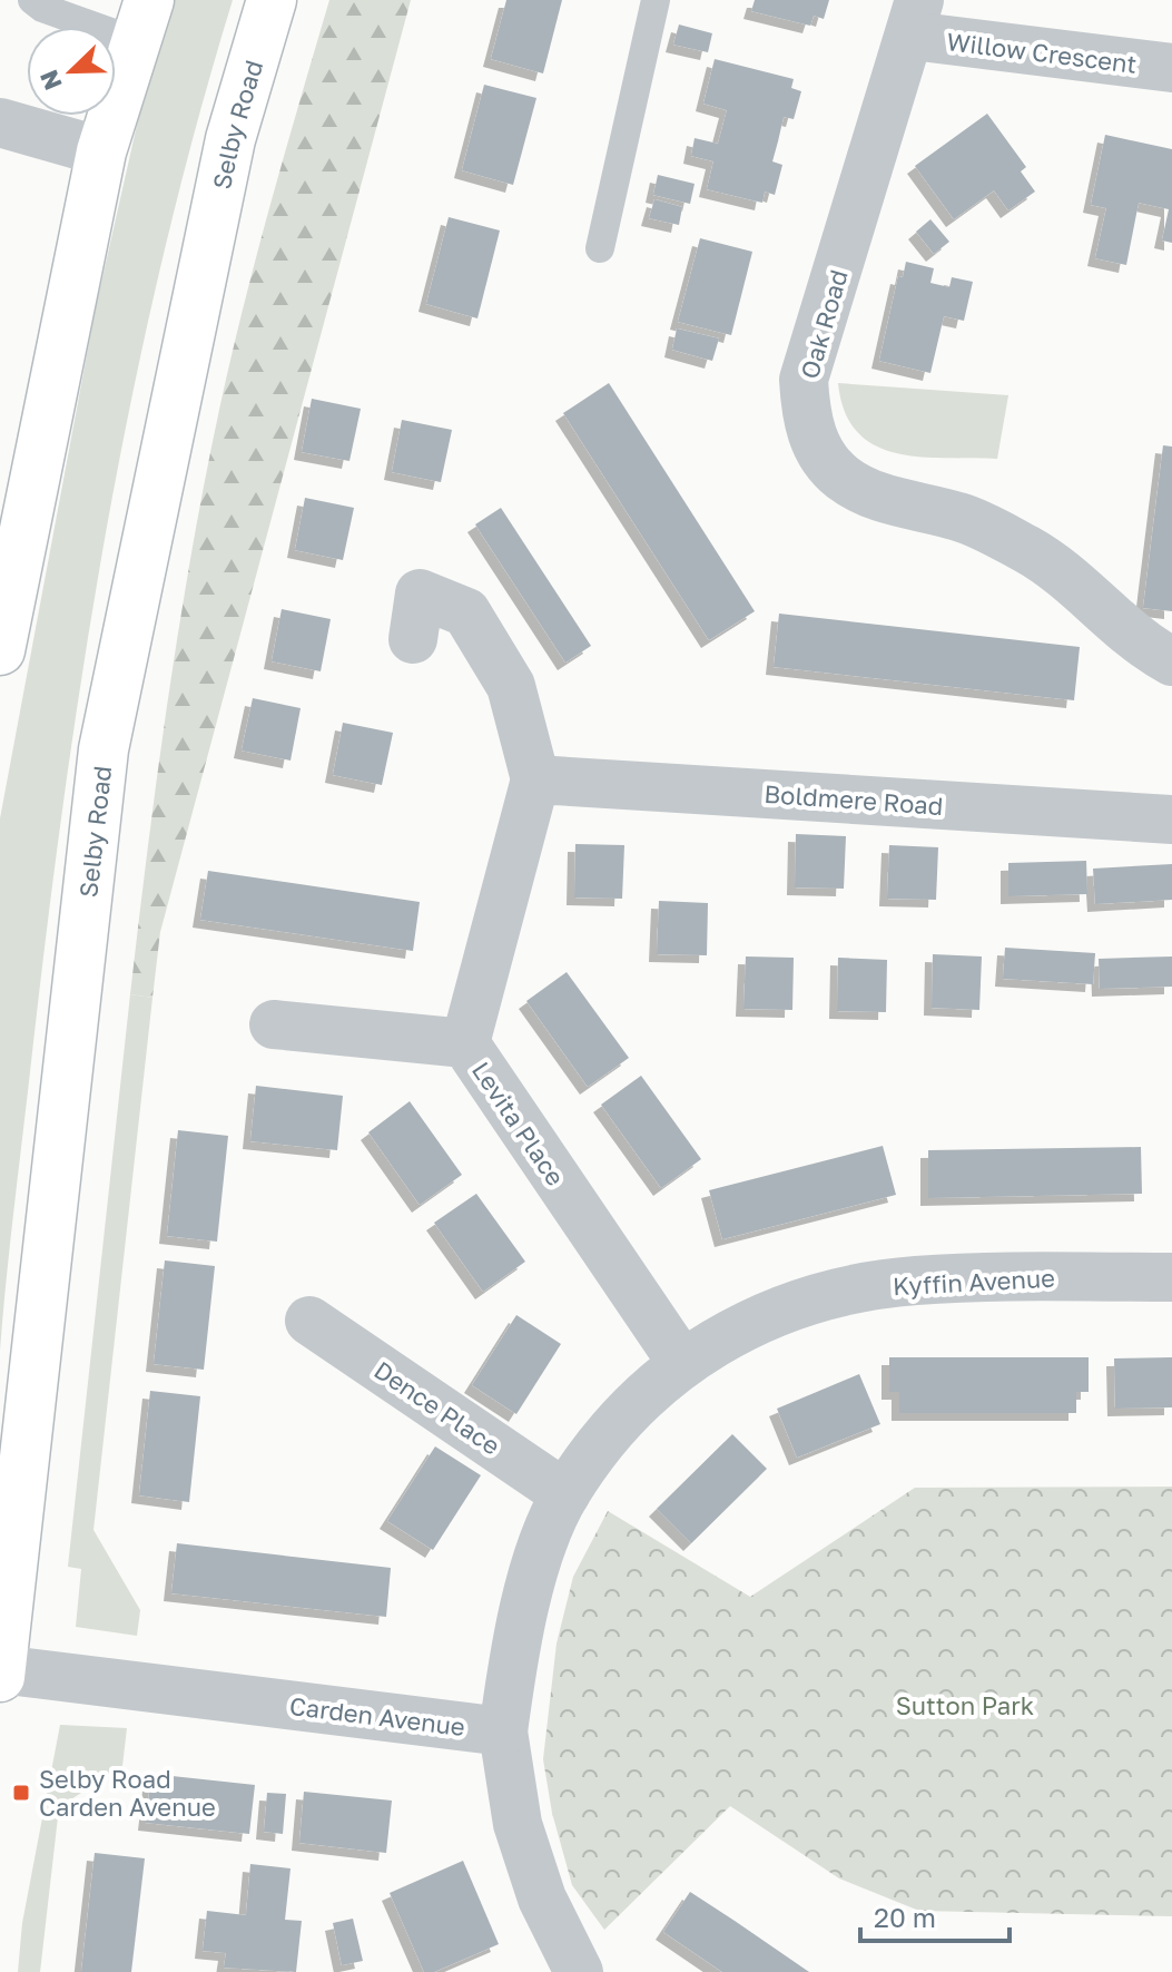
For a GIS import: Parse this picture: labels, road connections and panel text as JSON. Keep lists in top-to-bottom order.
{
  "streets": {
    "main road": ["Selby Road"],
    "street": [
      "Willow Crescent",
      "Oak Road",
      "Boldmere Road",
      "Levita Place",
      "Kyffin Avenue",
      "Dence Place",
      "Carden Avenue"
    ]
  },
  "crossings": [
    ["Willow Crescent", "Oak Road"],
    ["Selby Road", "Carden Avenue"],
    ["Levita Place", "Kyffin Avenue"],
    ["Kyffin Avenue", "Dence Place"],
    ["Kyffin Avenue", "Carden Avenue"]
  ],
  "parks": ["Sutton Park"],
  "places": {
    "transit": ["Selby Road Carden Avenue"]
  },
  "scale_bar": "20 m",
  "north": "bottom left"
}
